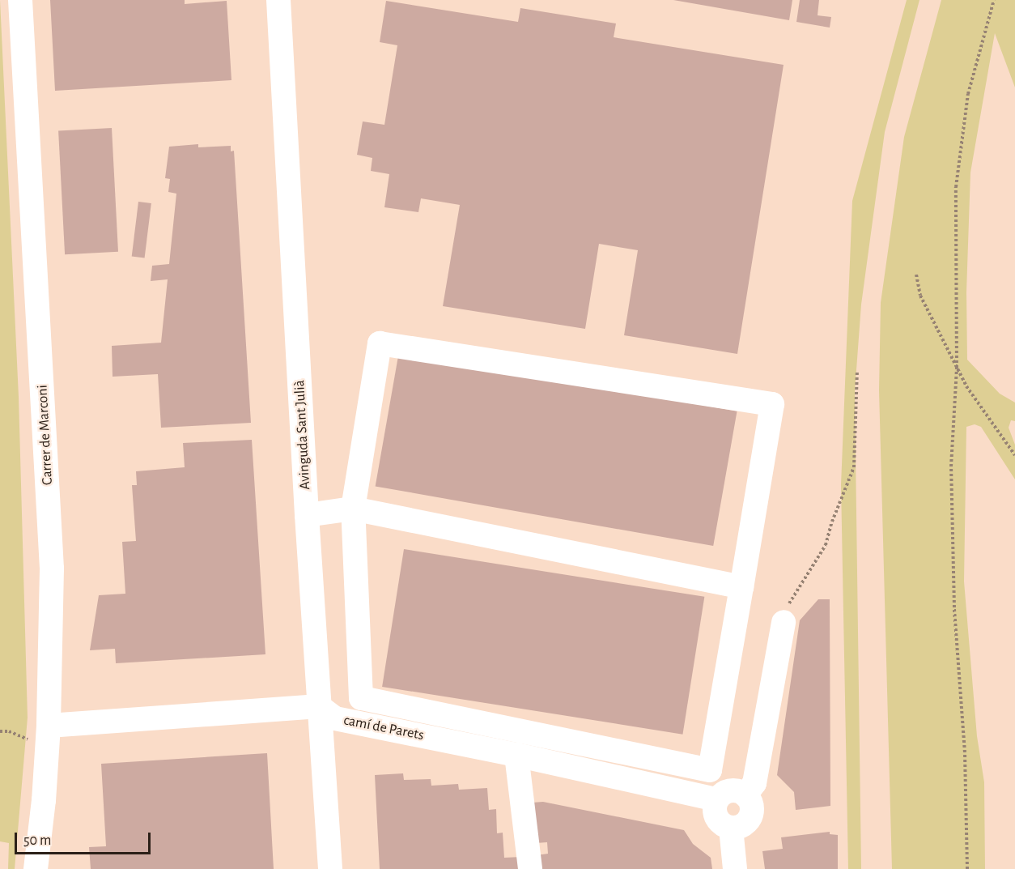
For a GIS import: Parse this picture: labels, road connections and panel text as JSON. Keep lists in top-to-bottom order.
{
  "streets": {
    "street": ["Carrer de Marconi", "Avinguda Sant Julià", "camí de Parets"]
  },
  "crossings": [
    ["Avinguda Sant Julià", "camí de Parets"]
  ],
  "scale_bar": "50 m"
}
